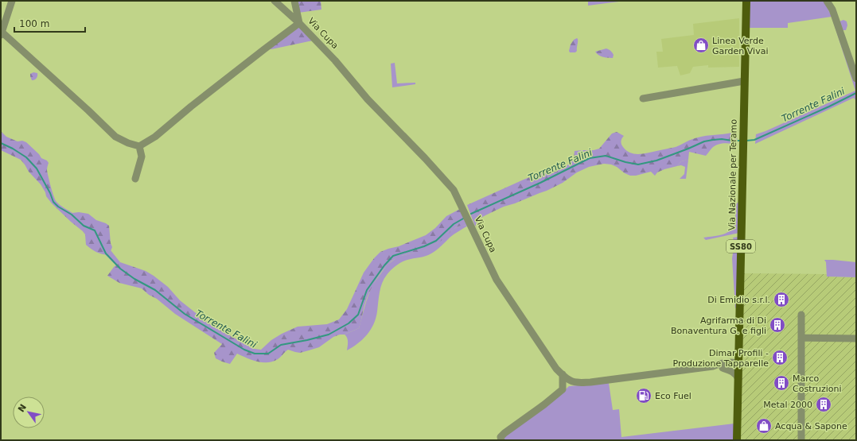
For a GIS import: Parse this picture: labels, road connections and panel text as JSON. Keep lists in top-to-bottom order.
{
  "streets": {
    "main road": ["Via Nazionale per Teramo", "SS80"],
    "street": ["Via Cupa"]
  },
  "crossings": [
    ["Via Cupa", "Via Nazionale per Teramo"]
  ],
  "water": ["Torrente Falini"],
  "places": {
    "shop": ["Linea Verde Garden Vivai", "Acqua & Sapone"],
    "building": [
      "Di Emidio s.r.l.",
      "Agrifarma di Di Bonaventura G. e figli",
      "Dimar Profili - Produzione Tapparelle",
      "Marco Costruzioni",
      "Metal 2000"
    ],
    "fuel station": ["Eco Fuel"]
  },
  "scale_bar": "100 m",
  "north": "top left"
}
